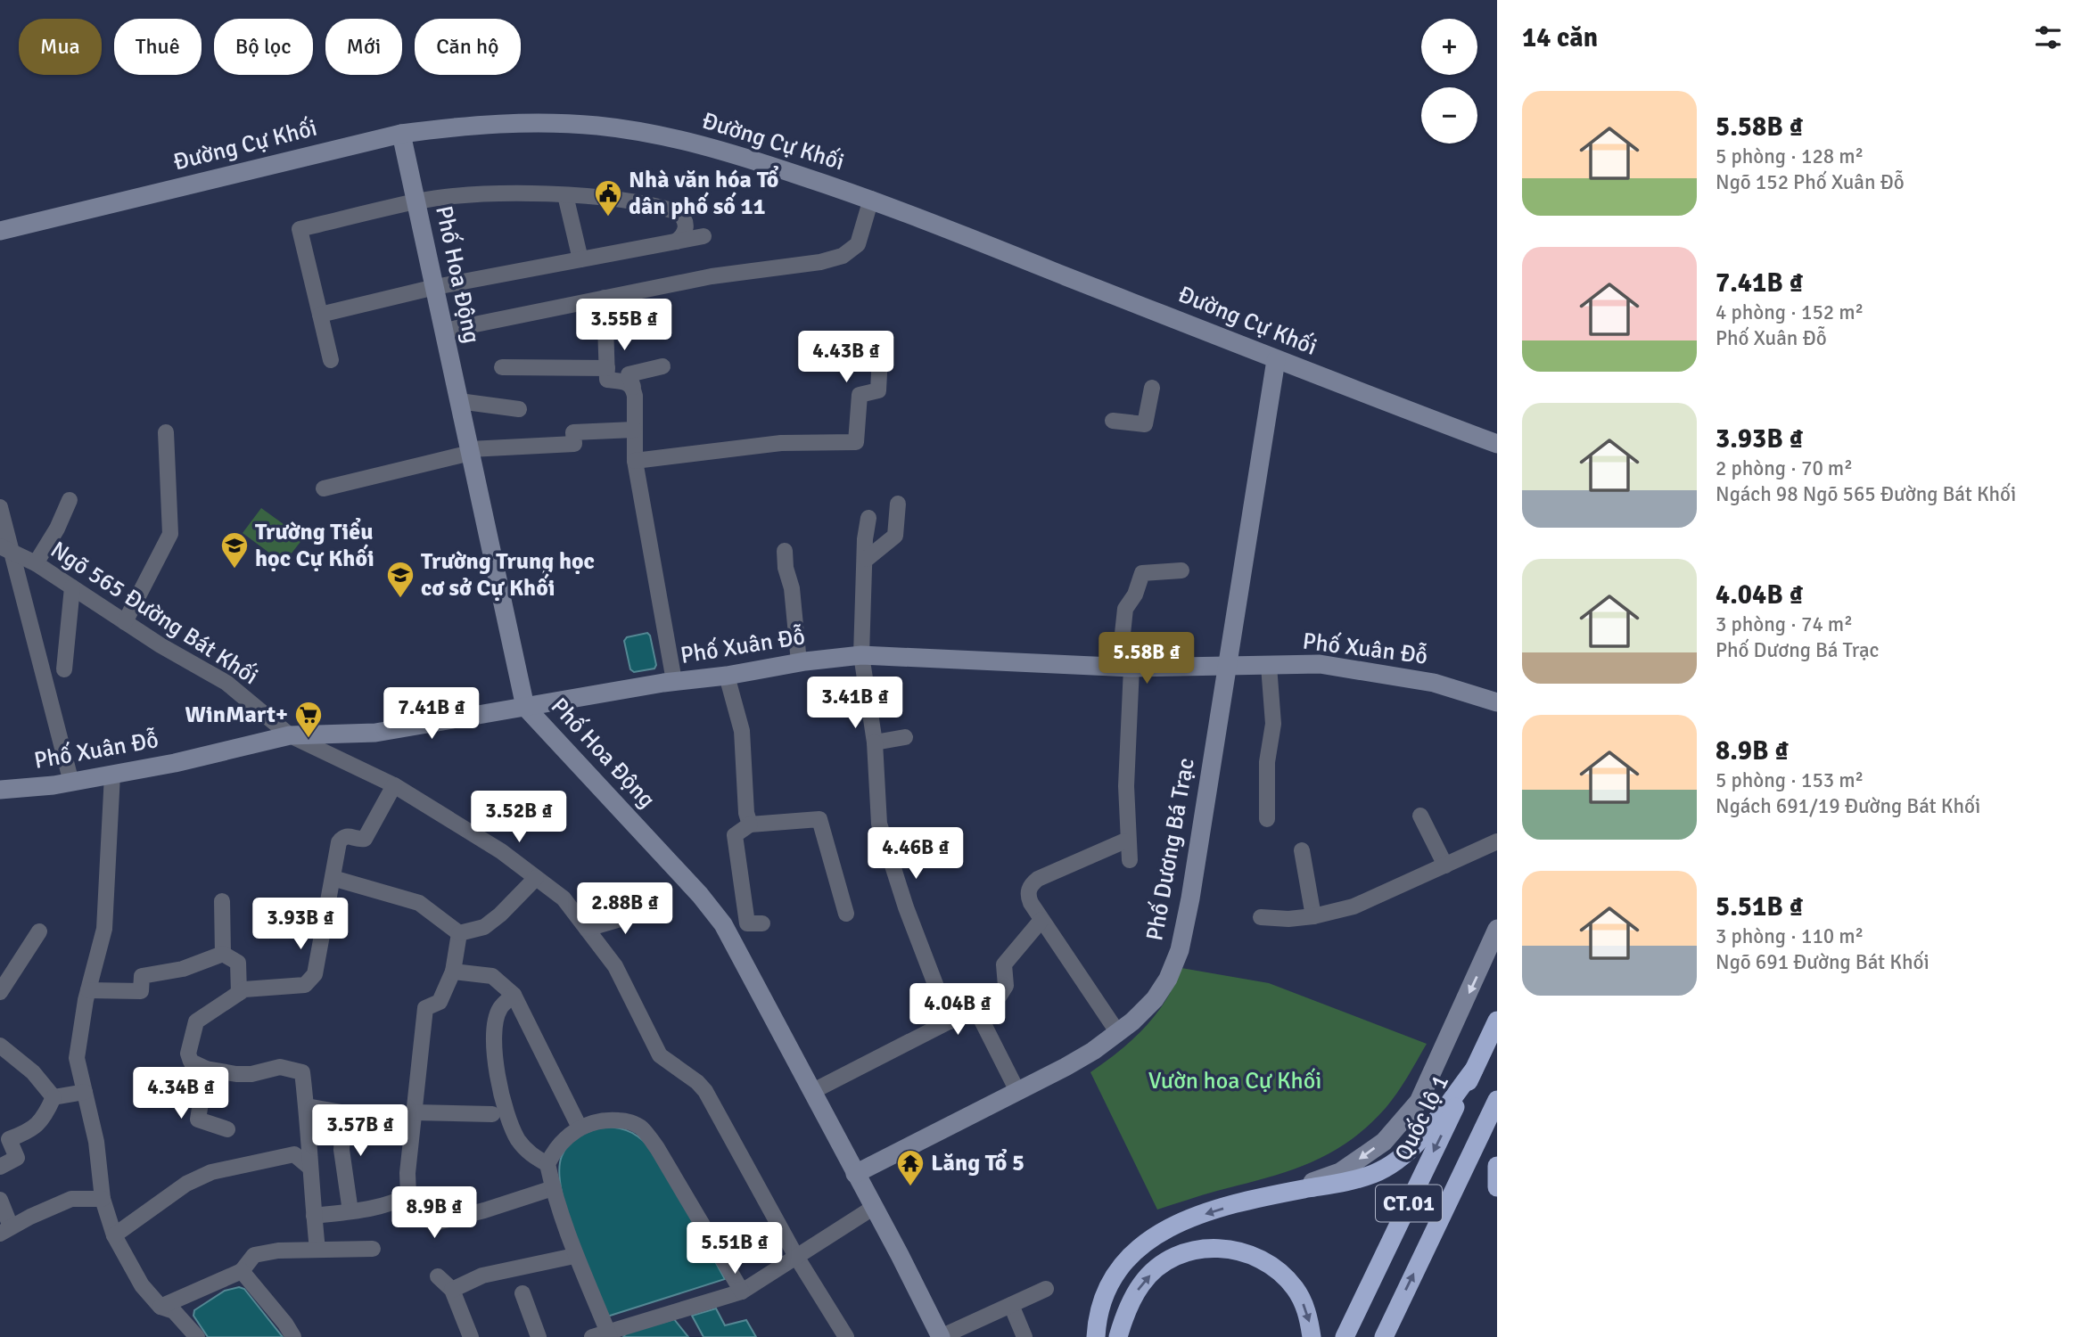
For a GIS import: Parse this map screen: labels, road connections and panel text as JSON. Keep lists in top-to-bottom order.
{
  "streets": {
    "highway": ["Quốc lộ 1", "CT.01"],
    "street": [
      "Đường Cự Khối",
      "Phố Hoa Động",
      "Ngõ 565 Đường Bát Khối",
      "Phố Xuân Đỗ",
      "Phố Dương Bá Trạc"
    ]
  },
  "crossings": [
    ["Đường Cự Khối", "Phố Hoa Động"],
    ["Đường Cự Khối", "Phố Dương Bá Trạc"],
    ["Phố Hoa Động", "Phố Xuân Đỗ"],
    ["Phố Hoa Động", "Phố Dương Bá Trạc"],
    ["Ngõ 565 Đường Bát Khối", "Phố Xuân Đỗ"],
    ["Phố Xuân Đỗ", "Phố Dương Bá Trạc"]
  ],
  "parks": ["Vườn hoa Cự Khối"],
  "places": {
    "public building": ["Nhà văn hóa Tổ dân phố số 11"],
    "school or university": ["Trường Tiểu học Cự Khối", "Trường Trung học cơ sở Cự Khối"],
    "supermarket": ["WinMart+"],
    "temple": ["Lăng Tổ 5"]
  },
  "page": {
    "heading": "14 căn",
    "map_buttons": ["+", "−"],
    "chip": [
      "Mua",
      "Thuê",
      "Bộ lọc",
      "Mới",
      "Căn hộ"
    ],
    "list": [
      {
        "name": "5.58B ₫",
        "note": "5 phòng · 128 m² · Ngõ 152 Phố Xuân Đỗ"
      },
      {
        "name": "7.41B ₫",
        "note": "4 phòng · 152 m² · Phố Xuân Đỗ"
      },
      {
        "name": "3.93B ₫",
        "note": "2 phòng · 70 m² · Ngách 98 Ngõ 565 Đường Bát Khối"
      },
      {
        "name": "4.04B ₫",
        "note": "3 phòng · 74 m² · Phố Dương Bá Trạc"
      },
      {
        "name": "8.9B ₫",
        "note": "5 phòng · 153 m² · Ngách 691/19 Đường Bát Khối"
      },
      {
        "name": "5.51B ₫",
        "note": "3 phòng · 110 m² · Ngõ 691 Đường Bát Khối"
      }
    ],
    "price": [
      "3.55B ₫",
      "4.43B ₫",
      "5.58B ₫",
      "3.41B ₫",
      "7.41B ₫",
      "3.52B ₫",
      "4.46B ₫",
      "2.88B ₫",
      "3.93B ₫",
      "4.04B ₫",
      "4.34B ₫",
      "3.57B ₫",
      "8.9B ₫",
      "5.51B ₫"
    ]
  }
}
